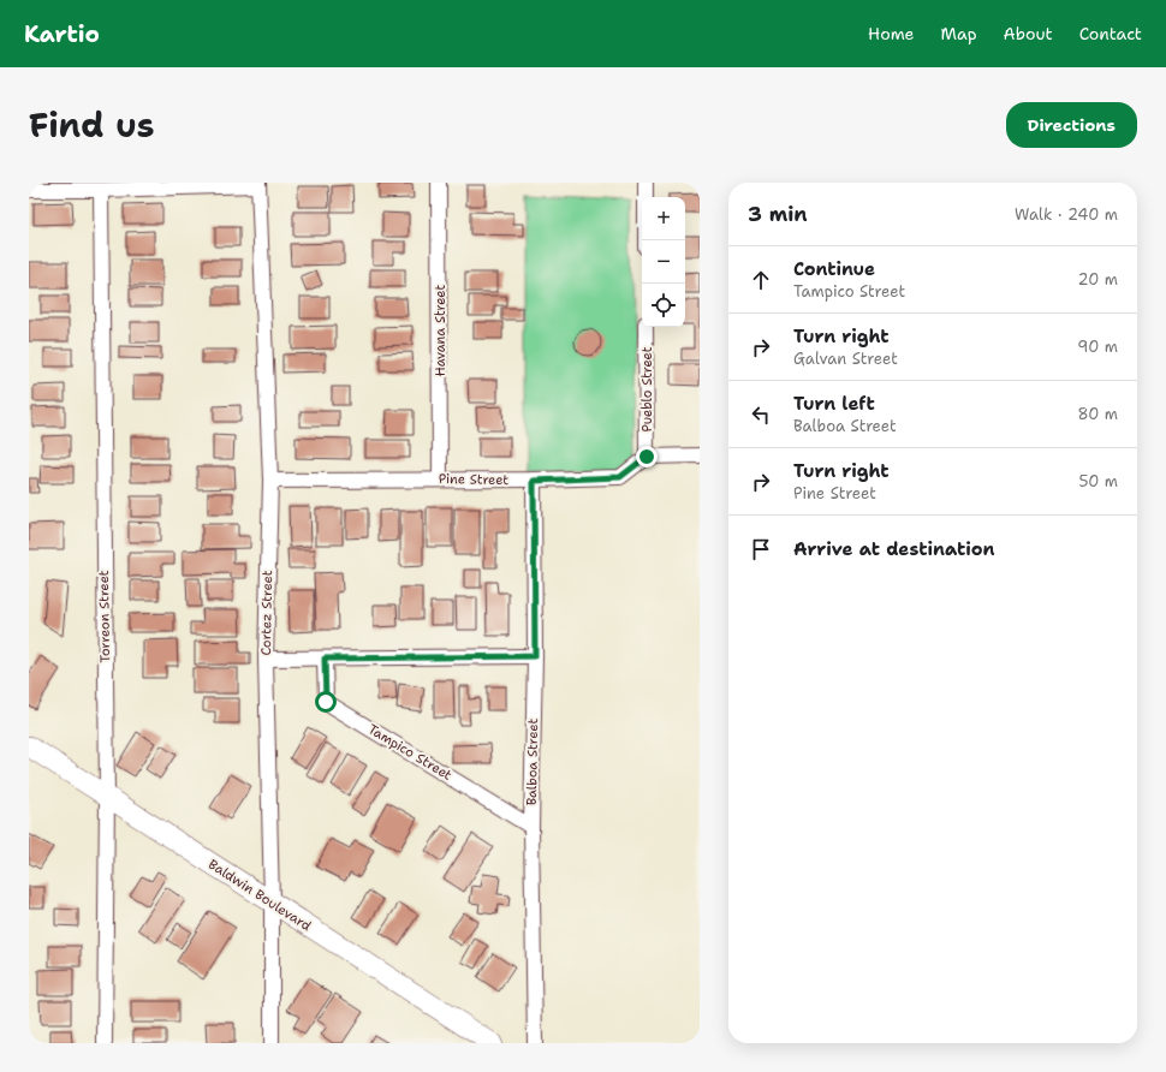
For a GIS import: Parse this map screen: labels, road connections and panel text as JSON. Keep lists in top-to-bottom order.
{
  "streets": {
    "main road": ["Baldwin Boulevard"],
    "street": [
      "Havana Street",
      "Pueblo Street",
      "Pine Street",
      "Cortez Street",
      "Torreon Street",
      "Tampico Street",
      "Balboa Street"
    ]
  },
  "crossings": [
    ["Havana Street", "Pine Street"],
    ["Pueblo Street", "Pine Street"],
    ["Pine Street", "Cortez Street"],
    ["Pine Street", "Balboa Street"],
    ["Cortez Street", "Baldwin Boulevard"],
    ["Torreon Street", "Baldwin Boulevard"],
    ["Tampico Street", "Balboa Street"]
  ],
  "page": {
    "header": "Kartio",
    "nav": [
      "Home",
      "Map",
      "About",
      "Contact"
    ],
    "title": "Find us",
    "buttons": "Directions",
    "heading": ["3 min", "Walk · 240 m"],
    "map_buttons": ["+", "−"],
    "list": [
      ["Continue", "Tampico Street", "20 m"],
      ["Turn right", "Galvan Street", "90 m"],
      ["Turn left", "Balboa Street", "80 m"],
      ["Turn right", "Pine Street", "50 m"],
      "Arrive at destination"
    ]
  }
}
